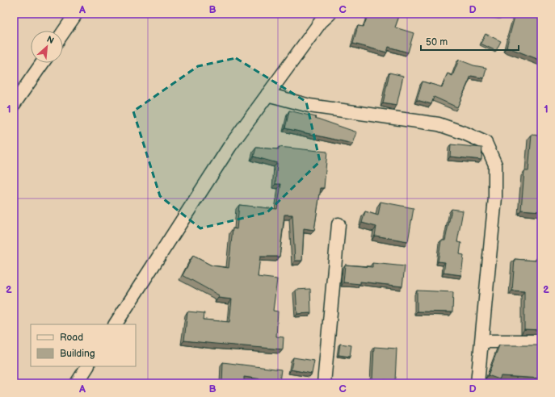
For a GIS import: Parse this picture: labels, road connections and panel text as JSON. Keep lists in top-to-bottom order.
{
  "legend": ["Road", "Building"],
  "scale_bar": "50 m",
  "north": "top right",
  "grid": {
    "columns": [
      "A",
      "B",
      "C",
      "D"
    ],
    "rows": ["1", "2"]
  }
}
